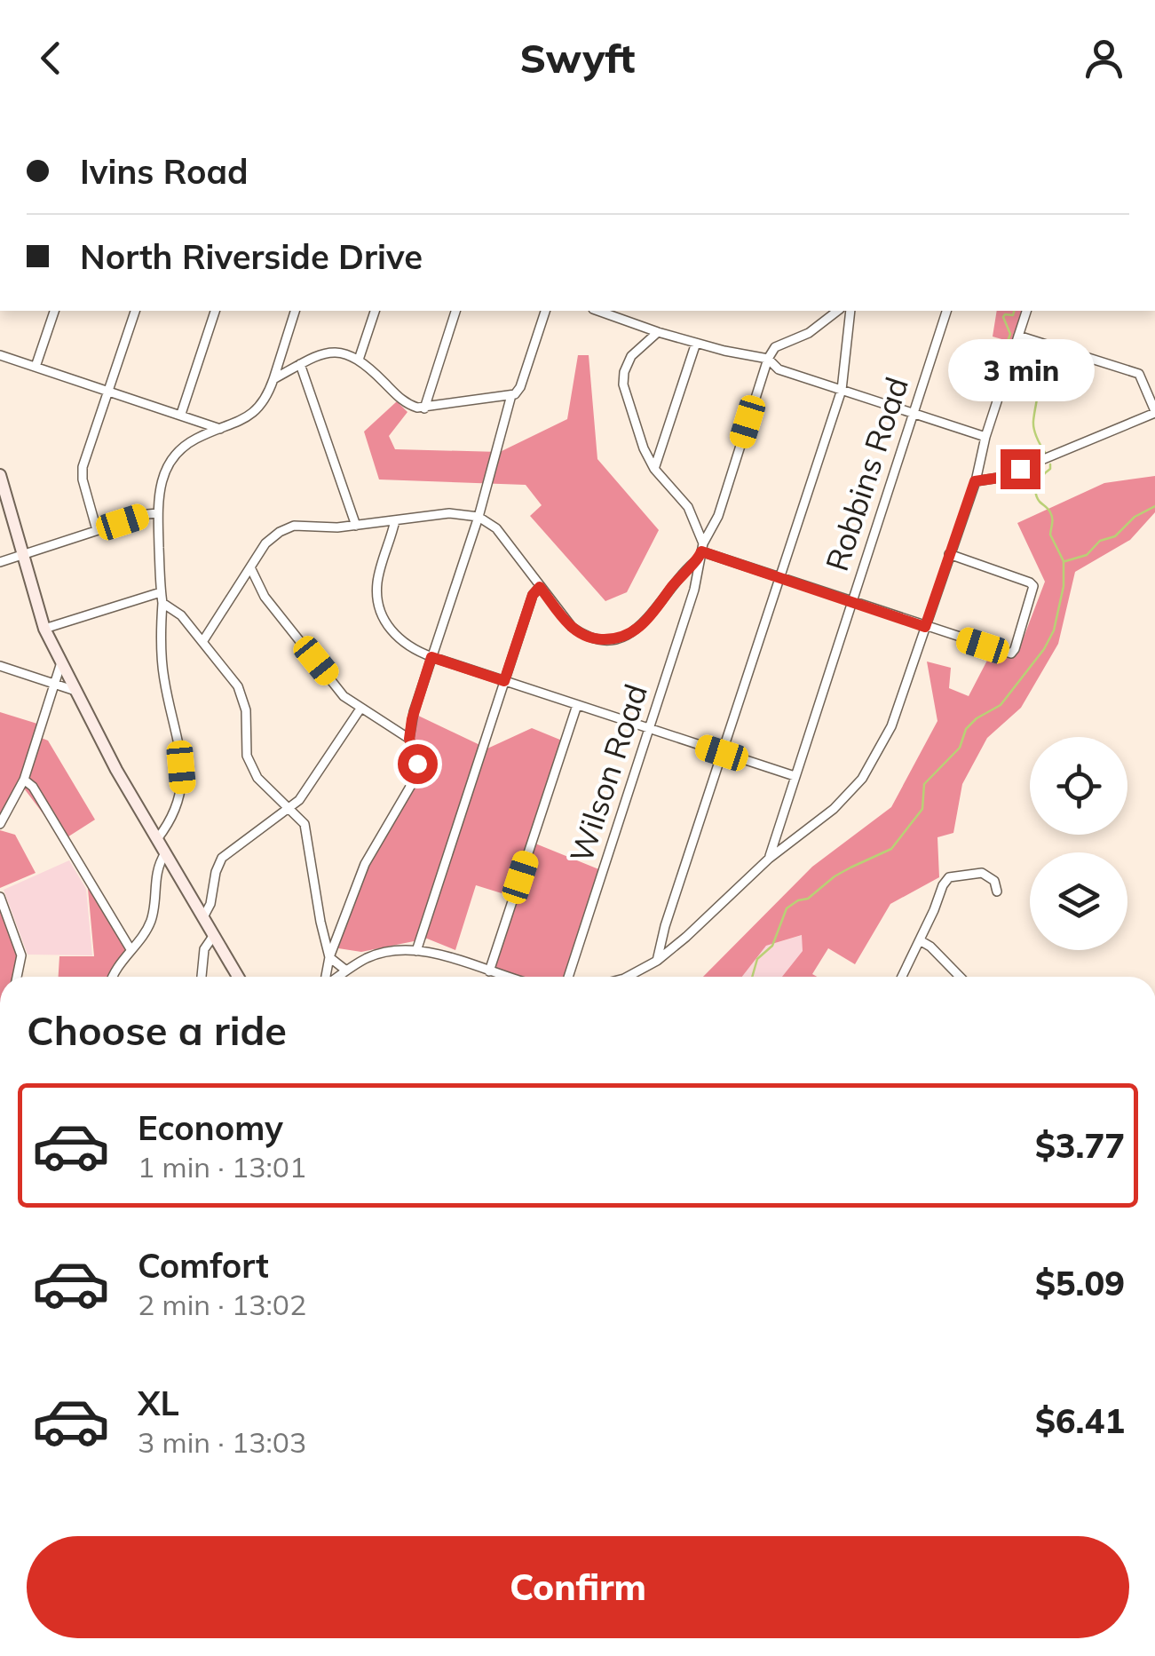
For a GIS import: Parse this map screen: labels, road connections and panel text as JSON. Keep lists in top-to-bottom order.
{
  "streets": {
    "street": ["Robbins Road", "Wilson Road"]
  },
  "page": {
    "header": "Swyft",
    "banner": ["Ivins Road", "North Riverside Drive"],
    "bubble": "3 min",
    "heading": "Choose a ride",
    "list": [
      {
        "name": "Economy",
        "note": "1 min · 13:01",
        "value": "$3.77"
      },
      {
        "name": "Comfort",
        "note": "2 min · 13:02",
        "value": "$5.09"
      },
      {
        "name": "XL",
        "note": "3 min · 13:03",
        "value": "$6.41"
      }
    ],
    "buttons": "Confirm"
  }
}
